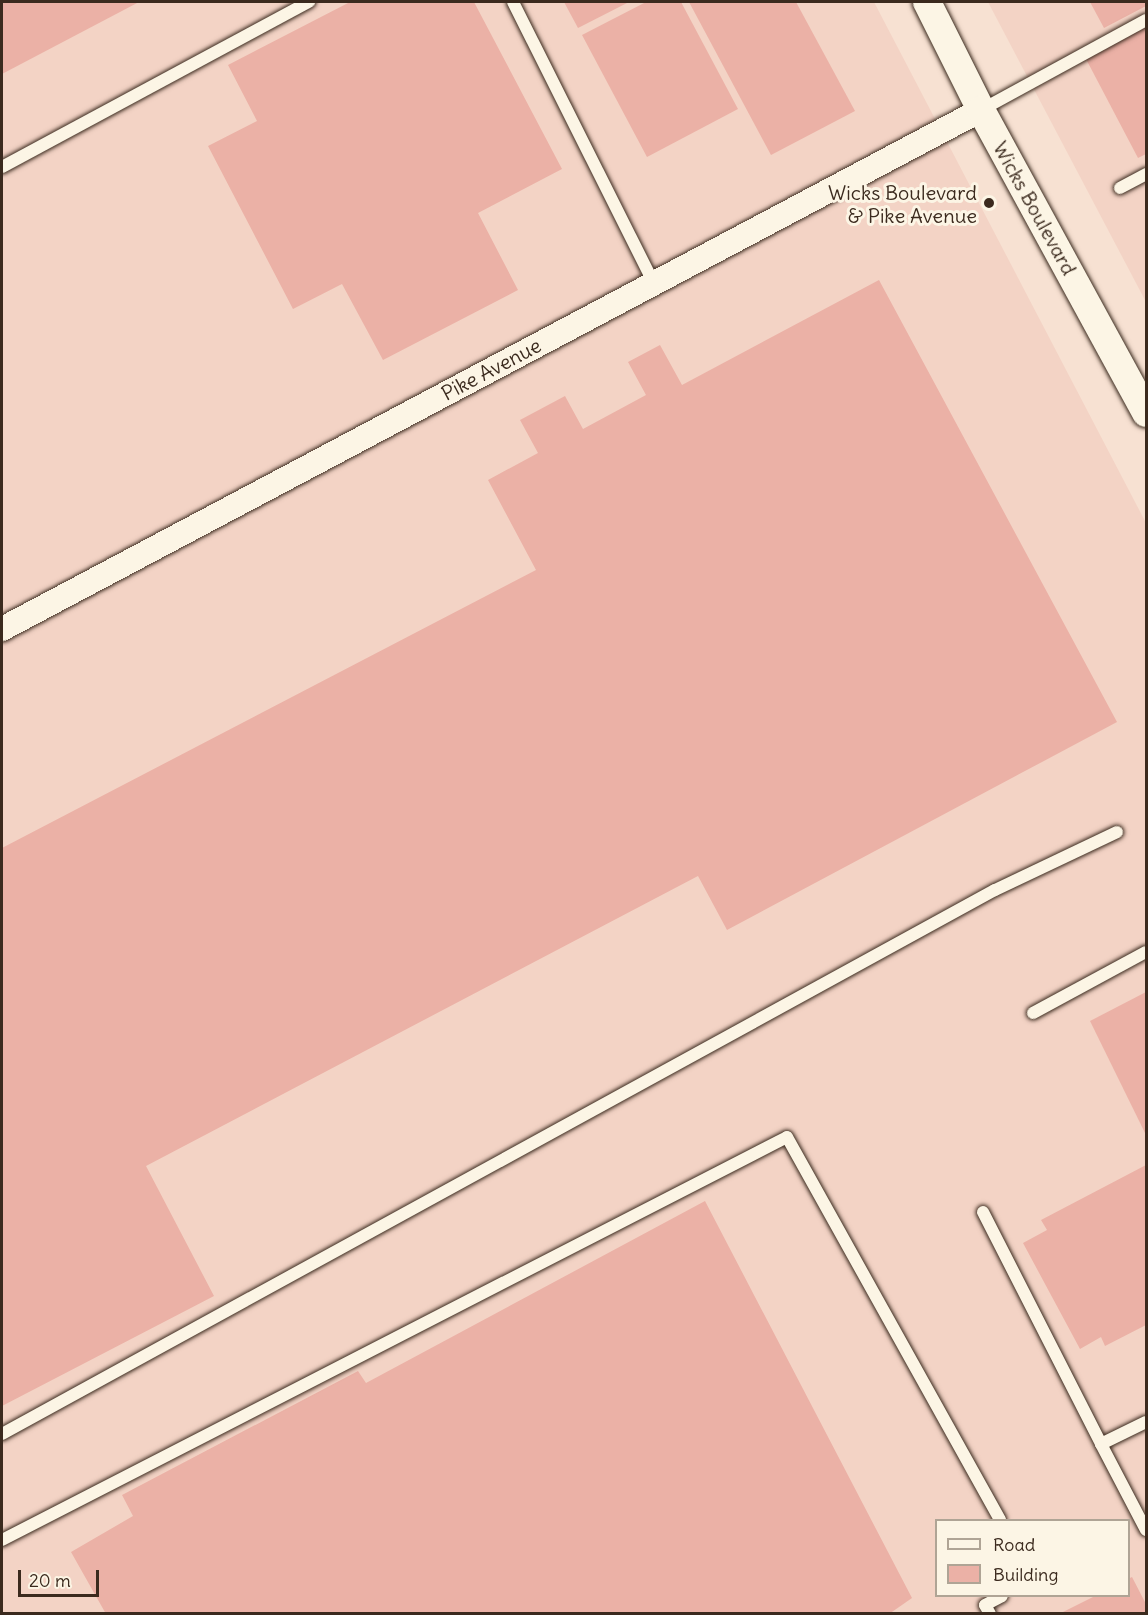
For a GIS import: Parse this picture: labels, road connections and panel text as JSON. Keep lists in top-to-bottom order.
{
  "streets": {
    "street": ["Wicks Boulevard", "Pike Avenue"]
  },
  "crossings": [
    ["Wicks Boulevard", "Pike Avenue"]
  ],
  "places": ["Wicks Boulevard & Pike Avenue"],
  "legend": ["Road", "Building"],
  "scale_bar": "20 m"
}
